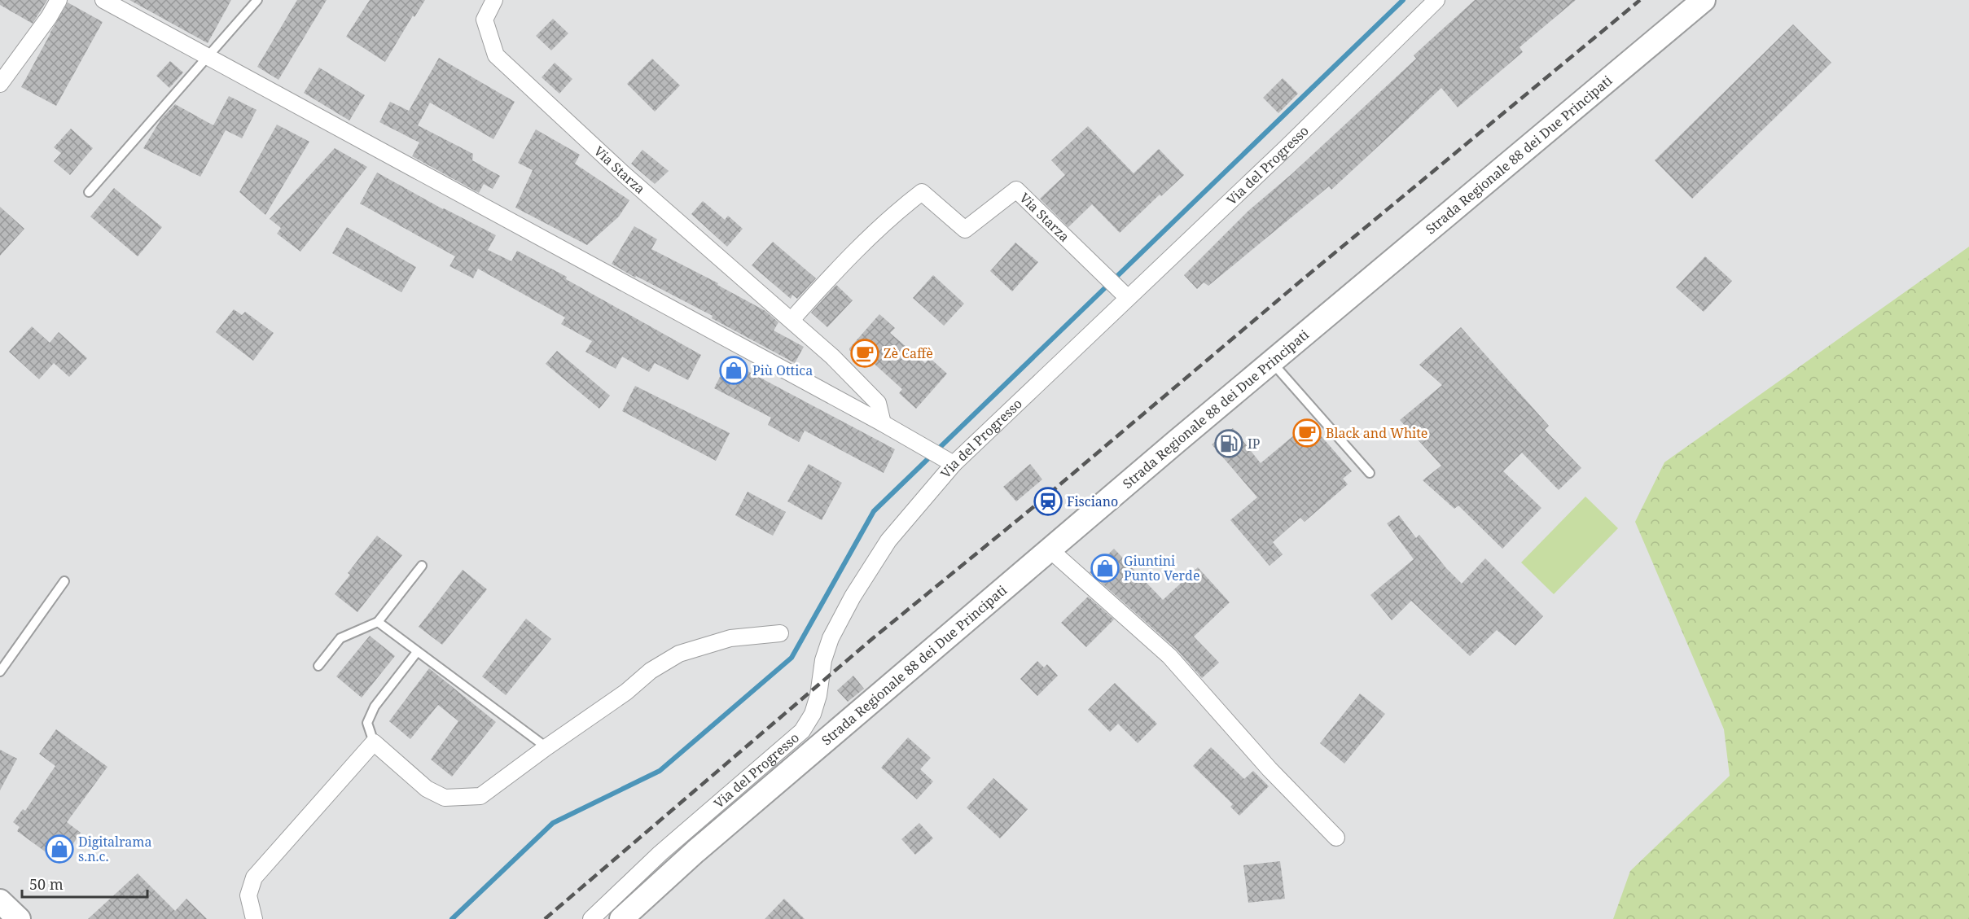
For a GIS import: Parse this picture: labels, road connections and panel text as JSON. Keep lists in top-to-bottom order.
{
  "streets": {
    "main road": ["Strada Regionale 88 dei Due Principati"],
    "street": ["Via del Progresso", "Via Starza"]
  },
  "crossings": [
    ["Via del Progresso", "Via Starza"]
  ],
  "places": {
    "cafe": ["Zè Caffè", "Black and White"],
    "shop": ["Più Ottica", "Giuntini Punto Verde", "Digitalrama s.n.c."],
    "fuel station": ["IP"],
    "station": ["Fisciano"]
  },
  "scale_bar": "50 m"
}
